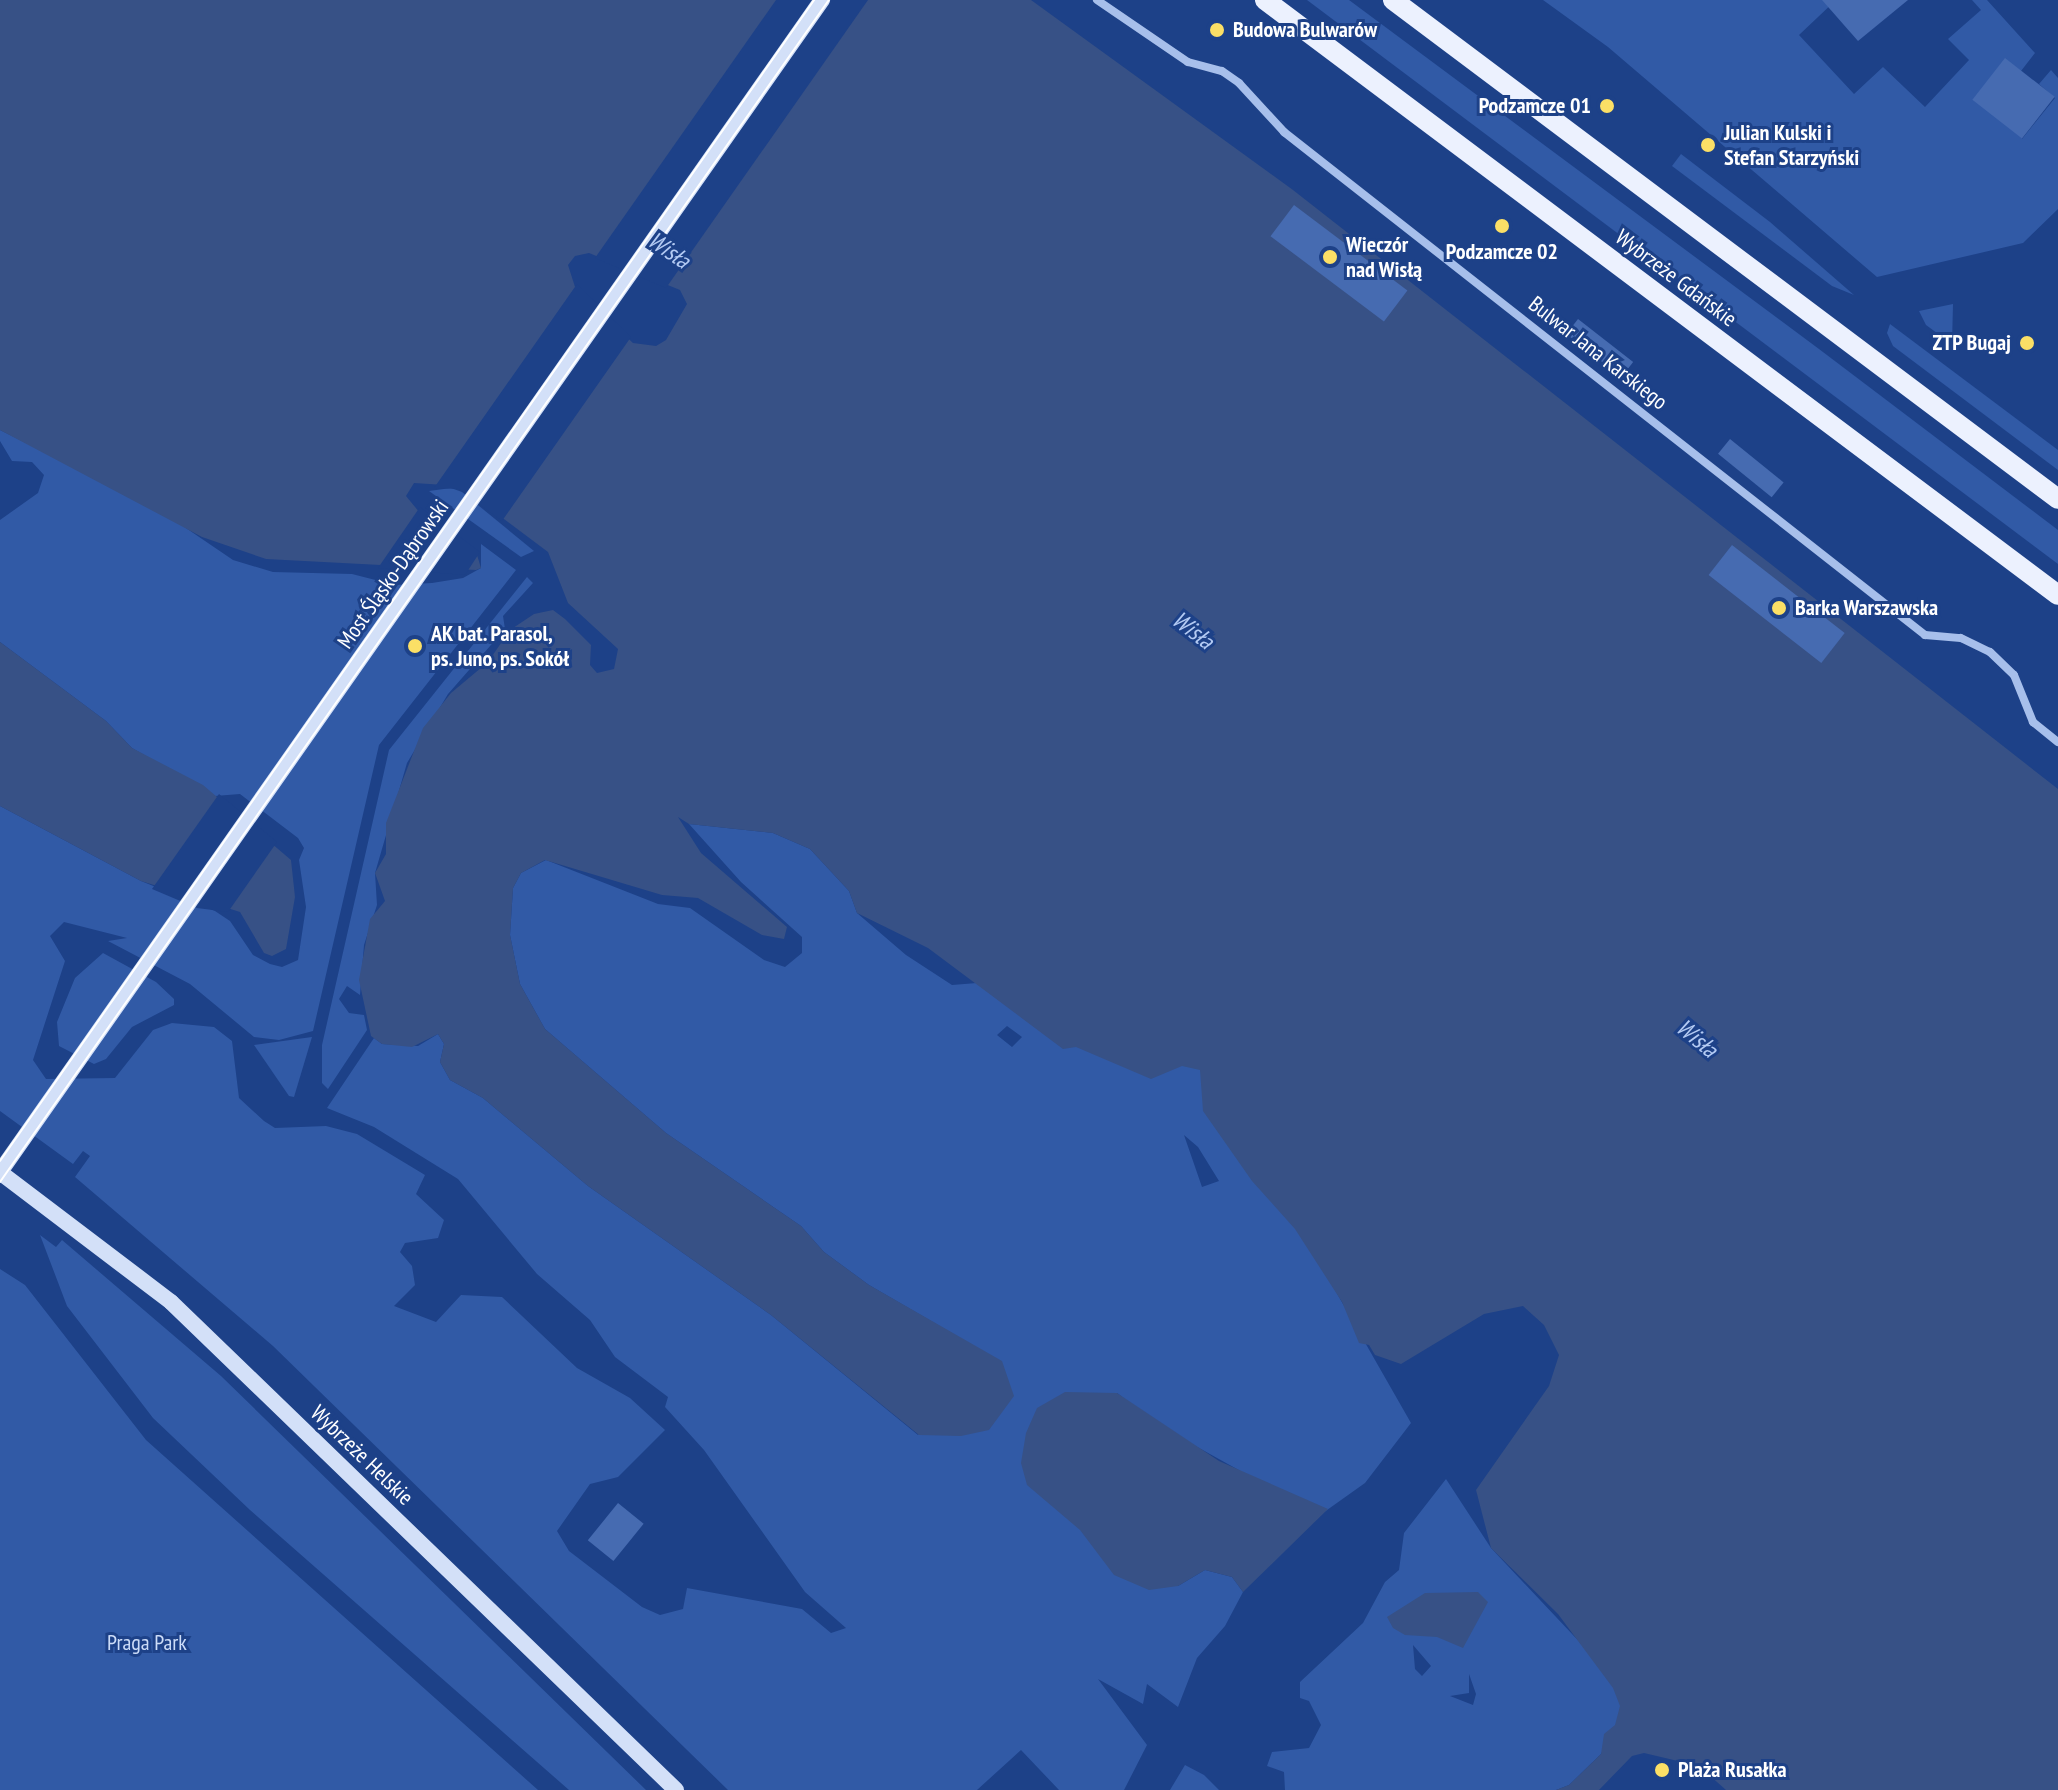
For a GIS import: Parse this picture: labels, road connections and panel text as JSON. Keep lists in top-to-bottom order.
{
  "streets": {
    "main road": ["Wybrzeże Gdańskie", "Most Śląsko-Dąbrowski", "Wybrzeże Helskie"],
    "street": ["Bulwar Jana Karskiego"]
  },
  "crossings": [
    ["Most Śląsko-Dąbrowski", "Wybrzeże Helskie"]
  ],
  "water": ["Wisła"],
  "parks": ["Praga Park"],
  "places": [
    "Budowa Bulwarów",
    "Podzamcze 01",
    "Julian Kulski i Stefan Starzyński",
    "Podzamcze 02",
    "Wieczór nad Wisłą",
    "ZTP Bugaj",
    "Barka Warszawska",
    "AK bat. Parasol, ps. Juno, ps. Sokół",
    "Plaża Rusałka"
  ]
}
